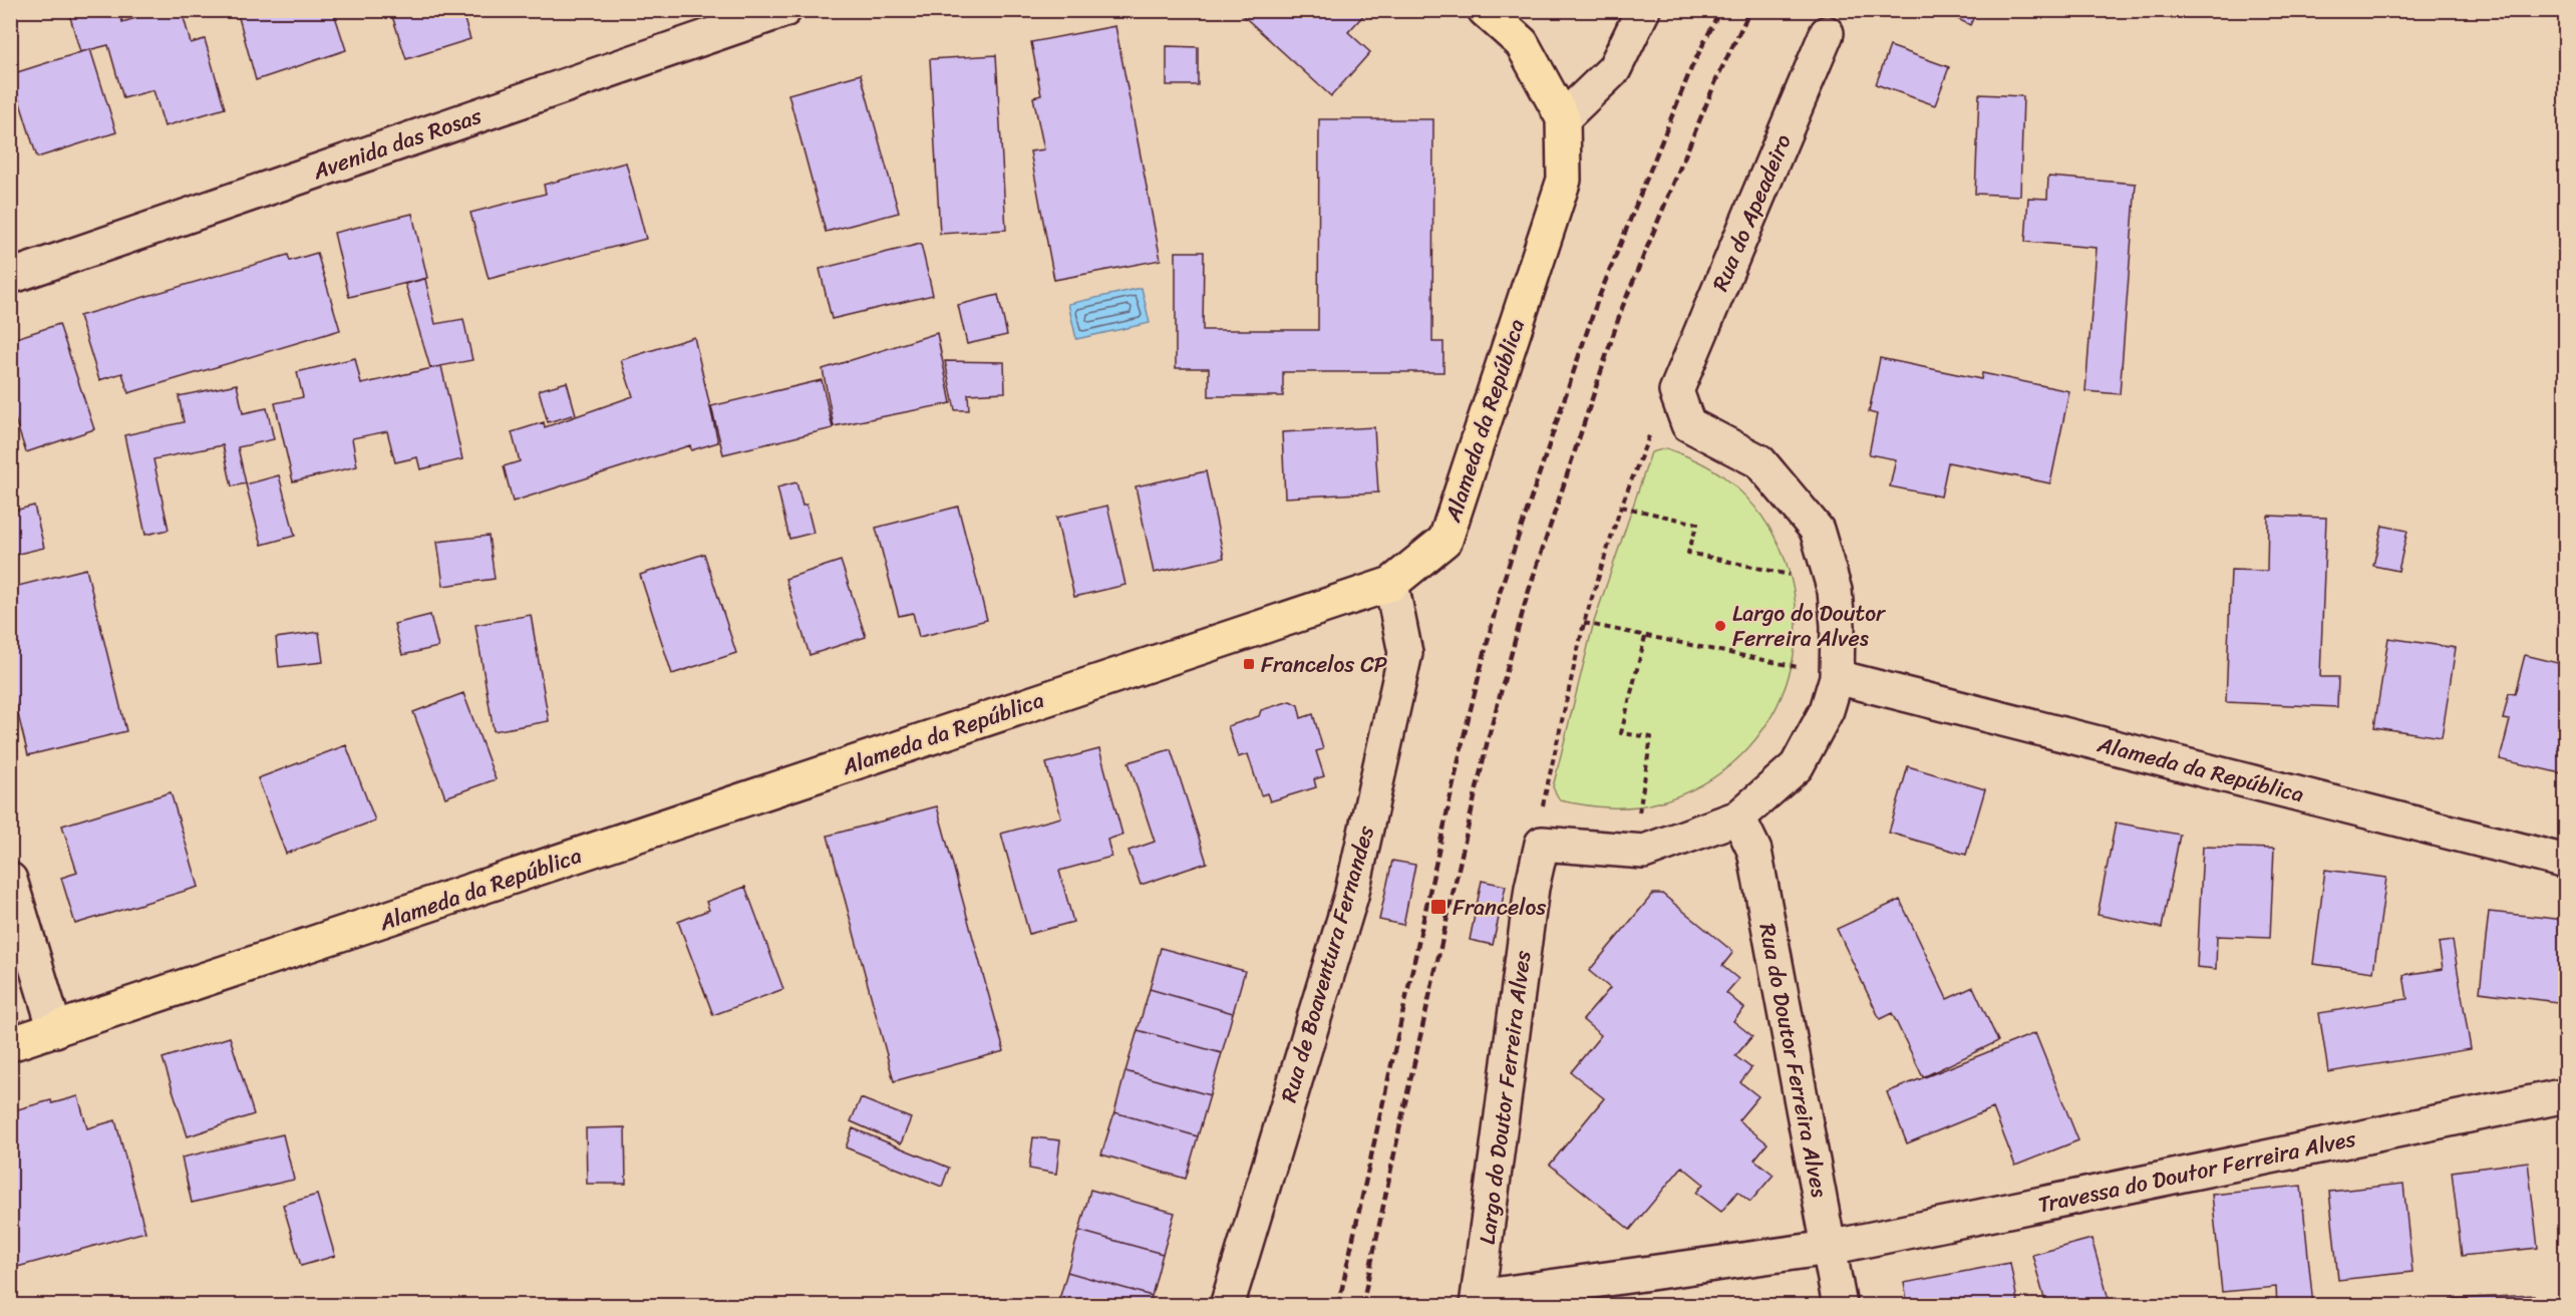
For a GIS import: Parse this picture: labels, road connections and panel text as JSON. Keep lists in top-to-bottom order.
{
  "streets": {
    "main road": ["Alameda da República"],
    "street": [
      "Avenida das Rosas",
      "Rua do Apeadeiro",
      "Rua de Boaventura Fernandes",
      "Rua do Doutor Ferreira Alves",
      "Largo do Doutor Ferreira Alves",
      "Travessa do Doutor Ferreira Alves"
    ]
  },
  "crossings": [
    ["Rua do Apeadeiro", "Largo do Doutor Ferreira Alves"],
    ["Alameda da República", "Rua de Boaventura Fernandes"],
    ["Alameda da República", "Largo do Doutor Ferreira Alves"],
    ["Rua do Doutor Ferreira Alves", "Largo do Doutor Ferreira Alves"],
    ["Rua do Doutor Ferreira Alves", "Travessa do Doutor Ferreira Alves"],
    ["Largo do Doutor Ferreira Alves", "Travessa do Doutor Ferreira Alves"]
  ],
  "places": {
    "other": ["Largo do Doutor Ferreira Alves"],
    "transit": ["Francelos CP", "Francelos"]
  }
}
